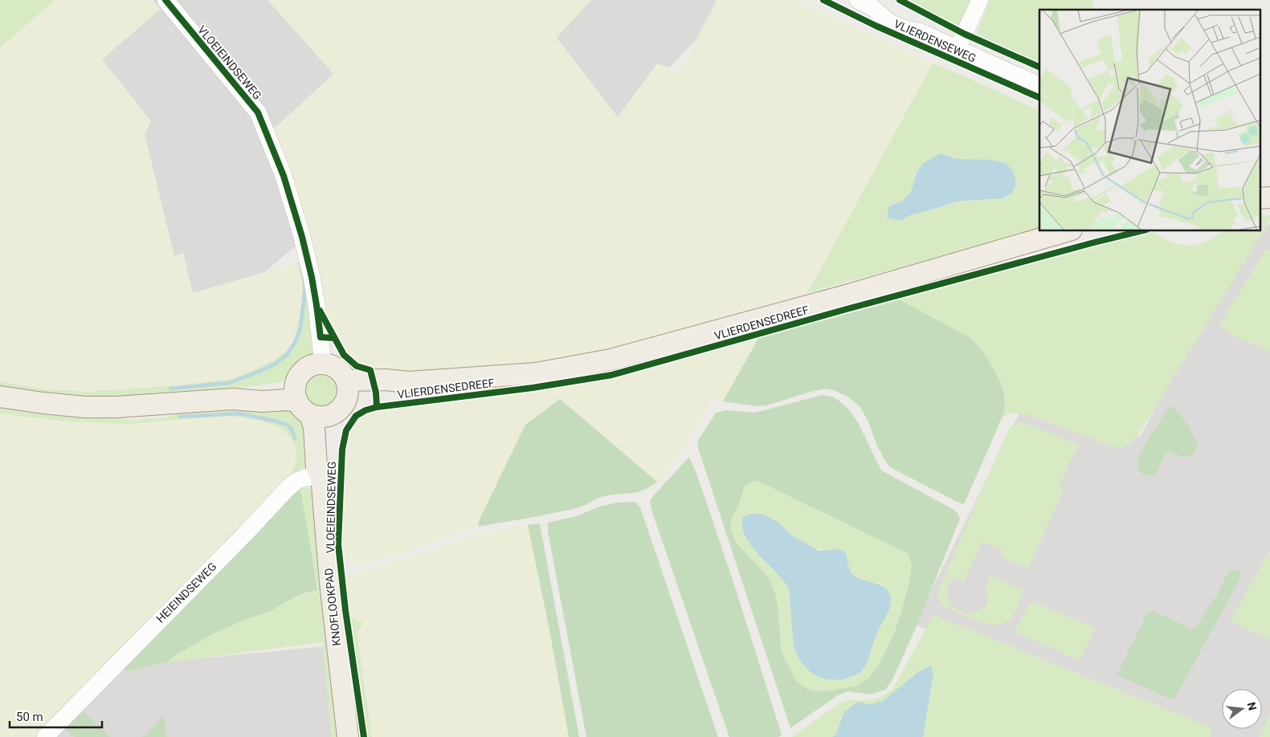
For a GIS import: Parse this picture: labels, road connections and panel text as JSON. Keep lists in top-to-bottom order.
{
  "streets": {
    "main road": ["VLIERDENSEDREEF", "KNOFLOOKPAD"],
    "street": ["VLIERDENSEWEG", "VLOEIEINDSEWEG", "HEIEINDSEWEG"]
  },
  "crossings": [
    ["VLOEIEINDSEWEG", "VLIERDENSEDREEF"],
    ["VLOEIEINDSEWEG", "KNOFLOOKPAD"],
    ["VLIERDENSEDREEF", "KNOFLOOKPAD"],
    ["HEIEINDSEWEG", "KNOFLOOKPAD"]
  ],
  "scale_bar": "50 m",
  "north": "right"
}
